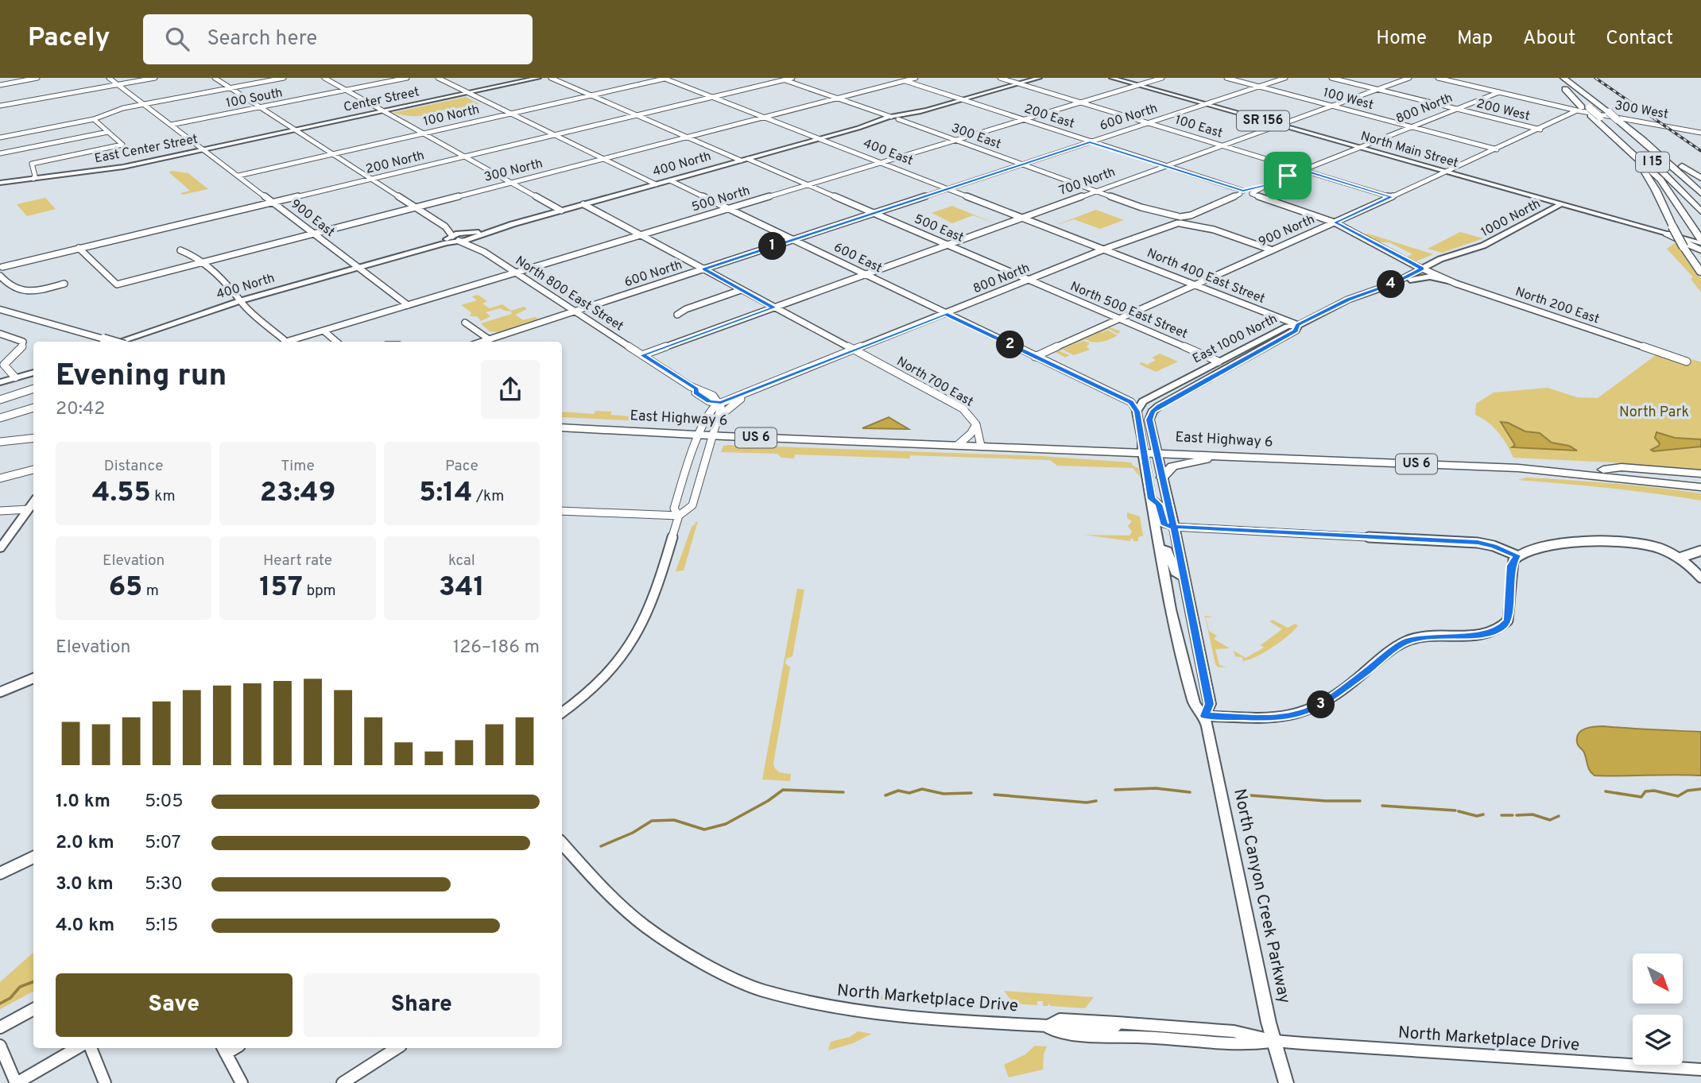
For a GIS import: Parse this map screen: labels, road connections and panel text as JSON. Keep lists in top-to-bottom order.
{
  "streets": {
    "highway": ["I 15", "East Highway 6", "US 6"],
    "main road": [
      "Center Street",
      "SR 156",
      "East Center Street",
      "North Main Street",
      "400 North",
      "1000 North",
      "East 1000 North",
      "North Canyon Creek Parkway"
    ],
    "street": [
      "100 South",
      "100 West",
      "800 North",
      "200 West",
      "300 West",
      "100 North",
      "200 East",
      "600 North",
      "100 East",
      "300 East",
      "400 East",
      "200 North",
      "300 North",
      "700 North",
      "500 North",
      "900 East",
      "500 East",
      "900 North",
      "600 East",
      "North 400 East Street",
      "North 800 East Street",
      "North 200 East",
      "North 500 East Street",
      "North 700 East",
      "North Marketplace Drive"
    ]
  },
  "crossings": [
    ["100 South", "900 East"],
    ["100 West", "800 North"],
    ["100 West", "600 North"],
    ["100 West", "700 North"],
    ["100 West", "900 North"],
    ["Center Street", "East Center Street"],
    ["800 North", "200 West"],
    ["800 North", "300 West"],
    ["800 North", "200 East"],
    ["800 North", "100 East"],
    ["800 North", "300 East"],
    ["800 North", "North Main Street"],
    ["800 North", "400 East"],
    ["800 North", "500 East"],
    ["800 North", "600 East"],
    ["800 North", "North 400 East Street"],
    ["800 North", "North 500 East Street"],
    ["800 North", "North 700 East"],
    ["200 West", "700 North"],
    ["200 West", "900 North"],
    ["300 West", "900 North"],
    ["100 North", "400 East"],
    ["100 North", "900 East"],
    ["100 North", "500 East"],
    ["200 East", "600 North"],
    ["200 East", "400 North"],
    ["200 East", "300 North"],
    ["200 East", "700 North"],
    ["200 East", "500 North"],
    ["200 East", "1000 North"],
    ["200 East", "900 North"],
    ["200 East", "North 200 East"],
    ["600 North", "100 East"],
    ["600 North", "300 East"],
    ["600 North", "North Main Street"],
    ["600 North", "400 East"],
    ["600 North", "500 East"],
    ["600 North", "600 East"],
    ["600 North", "North 800 East Street"],
    ["600 North", "North 700 East"],
    ["100 East", "400 North"],
    ["100 East", "700 North"],
    ["100 East", "500 North"],
    ["100 East", "900 North"],
    ["300 East", "200 North"],
    ["300 East", "400 North"],
    ["300 East", "300 North"],
    ["300 East", "700 North"],
    ["300 East", "500 North"],
    ["East Center Street", "900 East"],
    ["North Main Street", "700 North"],
    ["North Main Street", "500 North"],
    ["North Main Street", "1000 North"],
    ["North Main Street", "900 North"],
    ["400 East", "200 North"],
    ["400 East", "400 North"],
    ["400 East", "300 North"],
    ["400 East", "700 North"],
    ["400 East", "500 North"],
    ["400 East", "North 400 East Street"],
    ["200 North", "300 North"],
    ["200 North", "900 East"],
    ["200 North", "500 East"],
    ["400 North", "900 East"],
    ["400 North", "500 East"],
    ["400 North", "600 East"],
    ["400 North", "North 700 East"],
    ["300 North", "900 East"],
    ["300 North", "500 East"],
    ["700 North", "500 East"],
    ["700 North", "600 East"],
    ["700 North", "North 800 East Street"],
    ["700 North", "North 700 East"],
    ["500 North", "900 East"],
    ["500 North", "500 East"],
    ["500 North", "600 East"],
    ["500 North", "North 800 East Street"],
    ["500 North", "North 700 East"],
    ["1000 North", "North 200 East"],
    ["500 East", "North 500 East Street"],
    ["900 North", "600 East"],
    ["900 North", "North 400 East Street"],
    ["900 North", "North 500 East Street"],
    ["600 East", "East 1000 North"],
    ["North 400 East Street", "East 1000 North"],
    ["North 500 East Street", "East 1000 North"],
    ["East 1000 North", "East Highway 6"],
    ["East 1000 North", "North Canyon Creek Parkway"],
    ["North 700 East", "East Highway 6"],
    ["East Highway 6", "US 6"],
    ["East Highway 6", "North Canyon Creek Parkway"],
    ["North Canyon Creek Parkway", "North Marketplace Drive"]
  ],
  "parks": ["North Park"],
  "north": "bottom right",
  "page": {
    "header": "Pacely",
    "search": "Search here",
    "nav": [
      "Home",
      "Map",
      "About",
      "Contact"
    ],
    "pins": [
      "1",
      "4",
      "2",
      "3"
    ],
    "heading": ["Evening run", "20:42"],
    "stats": [
      ["Distance", "4.55 km"],
      ["Time", "23:49"],
      ["Pace", "5:14 /km"],
      ["Elevation", "65 m"],
      ["Heart rate", "157 bpm"],
      ["kcal", "341"]
    ],
    "chart": ["Elevation", "126–186 m"],
    "list": [
      {
        "name": "1.0 km",
        "note": "5:05"
      },
      {
        "name": "2.0 km",
        "note": "5:07"
      },
      {
        "name": "3.0 km",
        "note": "5:30"
      },
      {
        "name": "4.0 km",
        "note": "5:15"
      }
    ],
    "buttons": ["Save", "Share"]
  }
}
